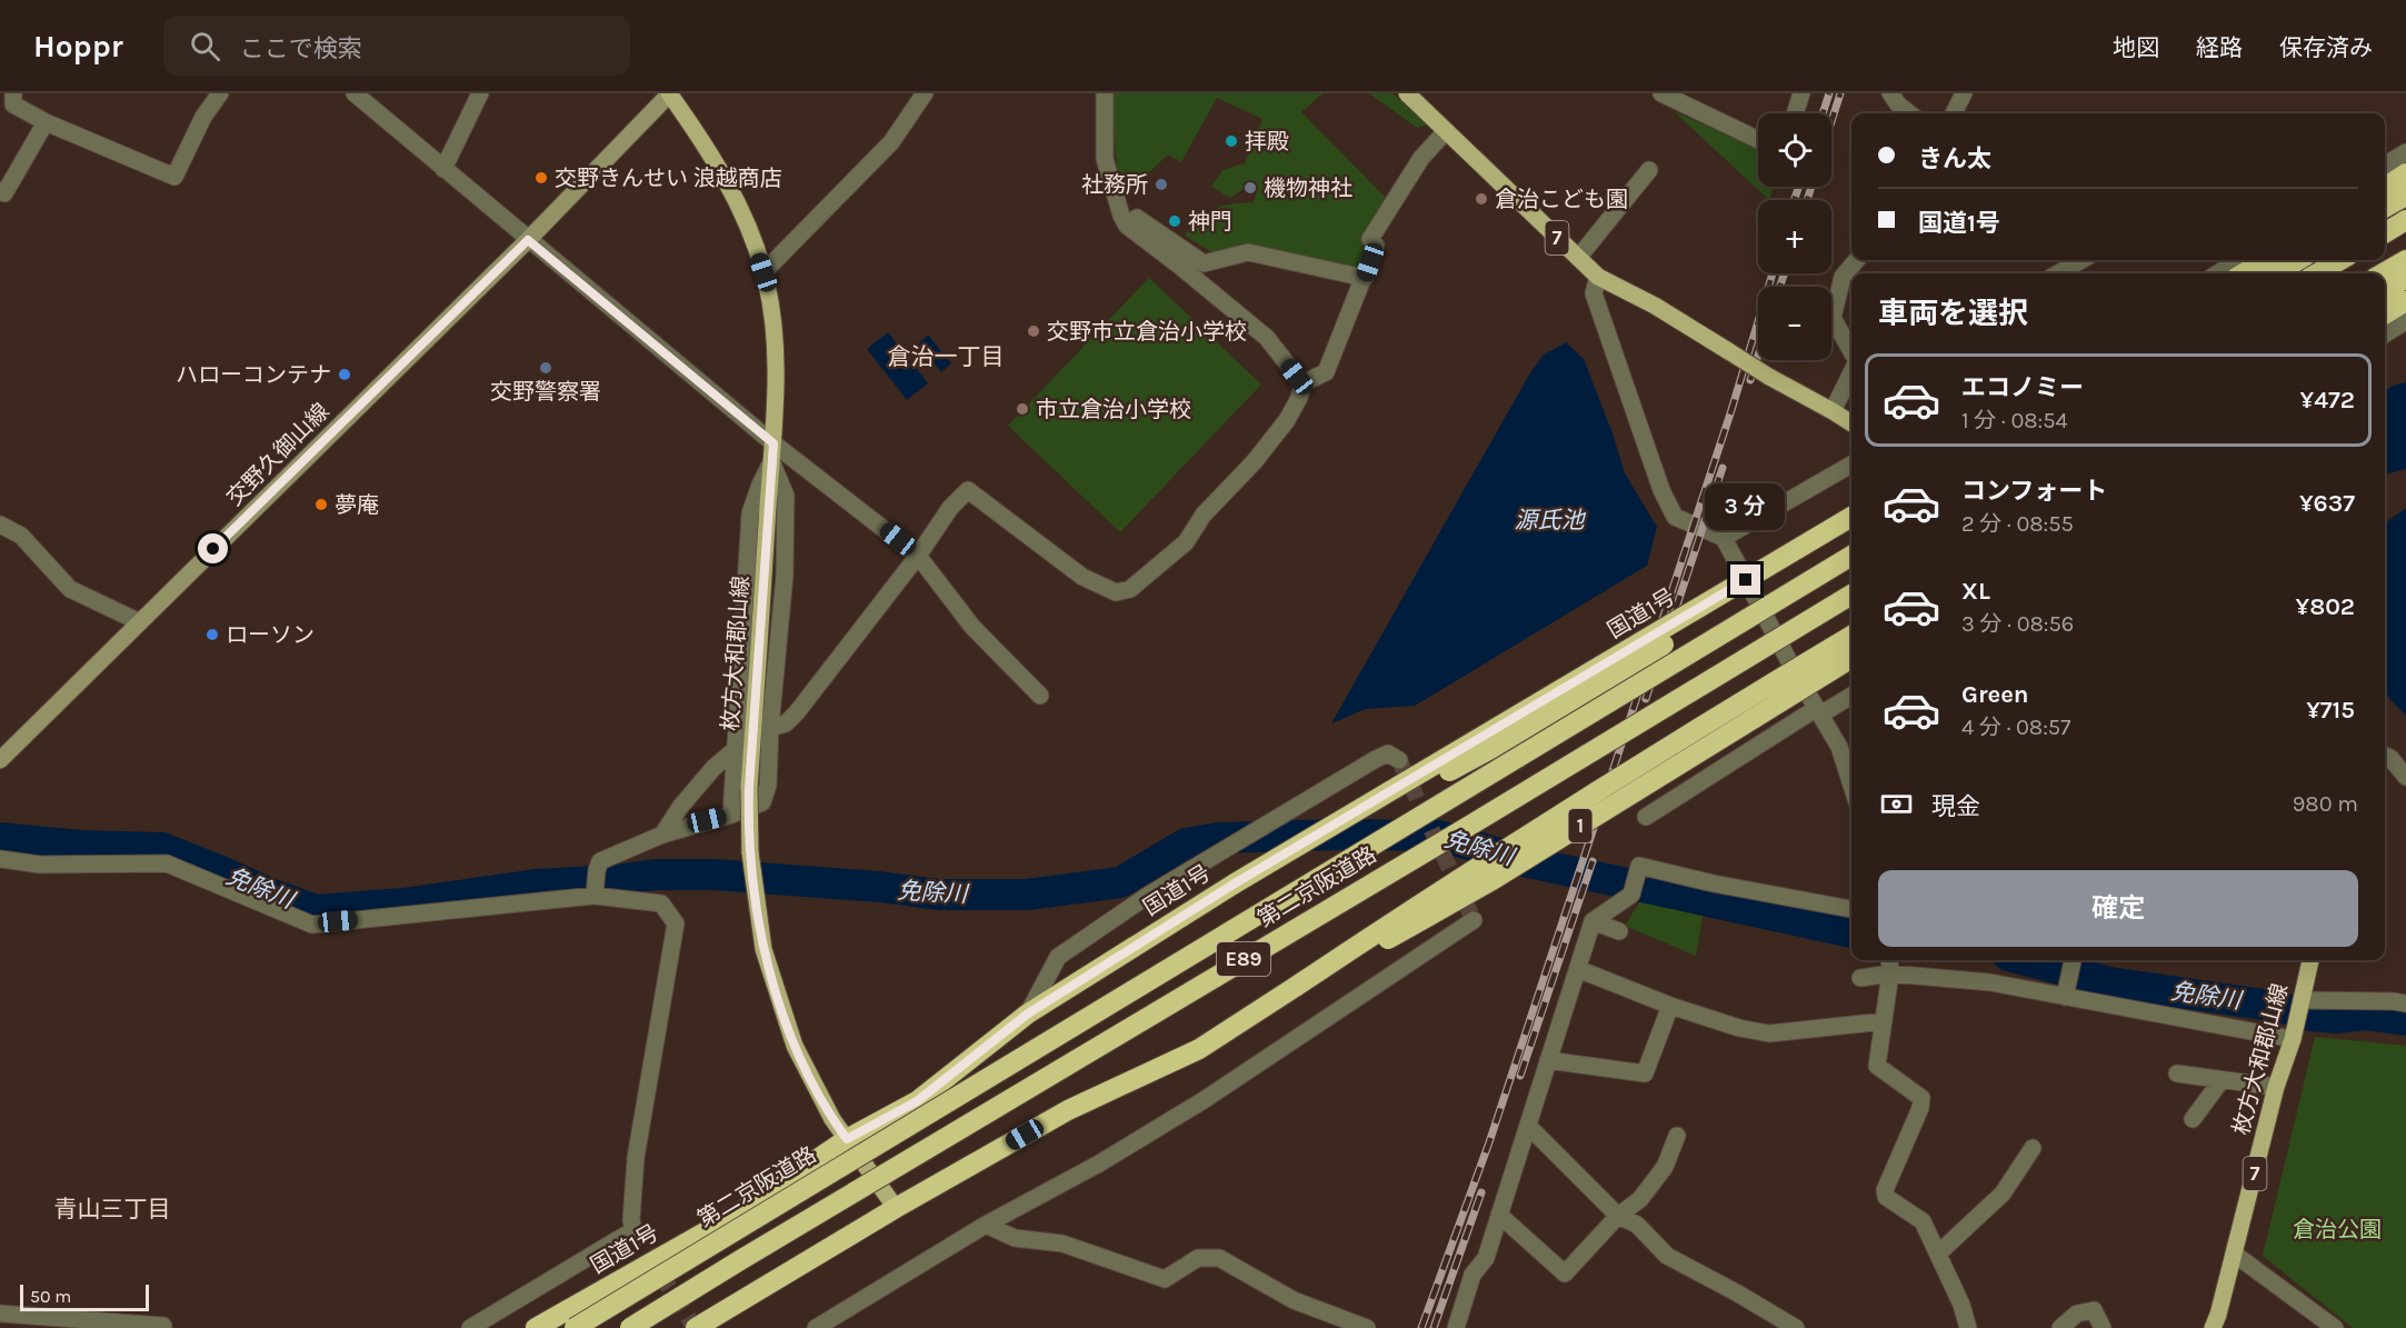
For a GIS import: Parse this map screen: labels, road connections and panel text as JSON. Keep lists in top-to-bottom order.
{
  "streets": {
    "highway": [
      "国道1号",
      "1",
      "第二京阪道路",
      "E89"
    ],
    "main road": ["7", "交野久御山線", "枚方大和郡山線"]
  },
  "crossings": [
    ["交野久御山線", "枚方大和郡山線"],
    ["国道1号", "枚方大和郡山線"],
    ["枚方大和郡山線", "1"]
  ],
  "districts": ["倉治一丁目", "青山三丁目"],
  "water": ["源氏池", "免除川"],
  "parks": ["倉治公園"],
  "places": [
    "拝殿",
    "交野きんせい 浪越商店",
    "社務所",
    "機物神社",
    "倉治こども園",
    "神門",
    "交野市立倉治小学校",
    "交野警察署",
    "ハローコンテナ",
    "市立倉治小学校",
    "夢庵",
    "ローソン"
  ],
  "scale_bar": "50 m",
  "page": {
    "header": "Hoppr",
    "search": "ここで検索",
    "nav": ["地図", "経路", "保存済み"],
    "map_buttons": ["+", "−"],
    "banner": ["きん太", "国道1号"],
    "heading": "車両を選択",
    "list": [
      {
        "name": "エコノミー",
        "note": "1 分 · 08:54",
        "value": "¥472"
      },
      {
        "name": "コンフォート",
        "note": "2 分 · 08:55",
        "value": "¥637"
      },
      {
        "name": "XL",
        "note": "3 分 · 08:56",
        "value": "¥802"
      },
      {
        "name": "Green",
        "note": "4 分 · 08:57",
        "value": "¥715"
      }
    ],
    "bubble": "3 分",
    "pay": ["現金", "980 m"],
    "buttons": "確定",
    "scale": "50 m"
  }
}
